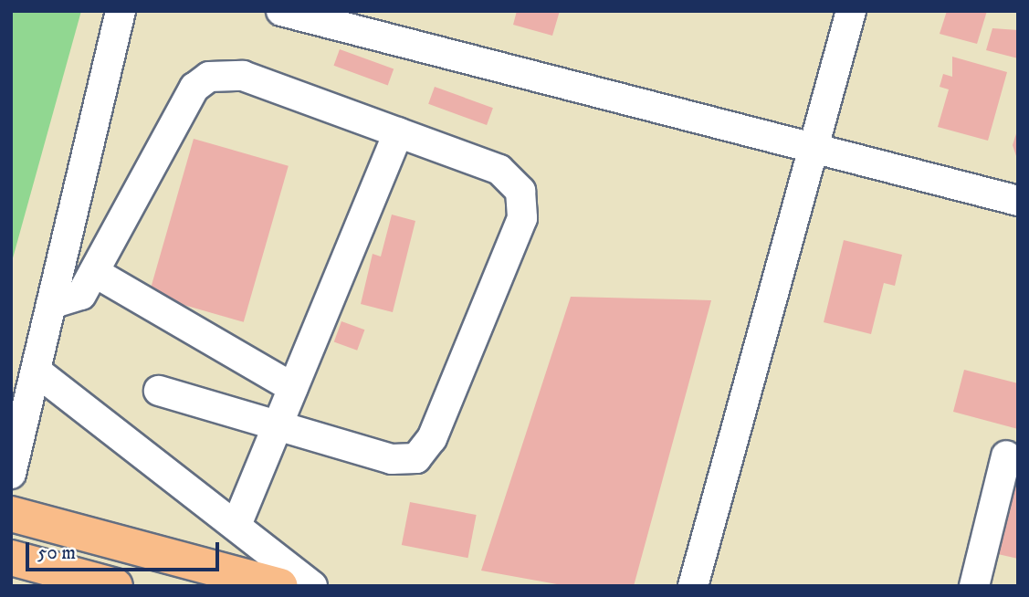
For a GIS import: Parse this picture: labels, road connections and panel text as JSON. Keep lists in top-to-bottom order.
{
  "scale_bar": "50 m"
}
